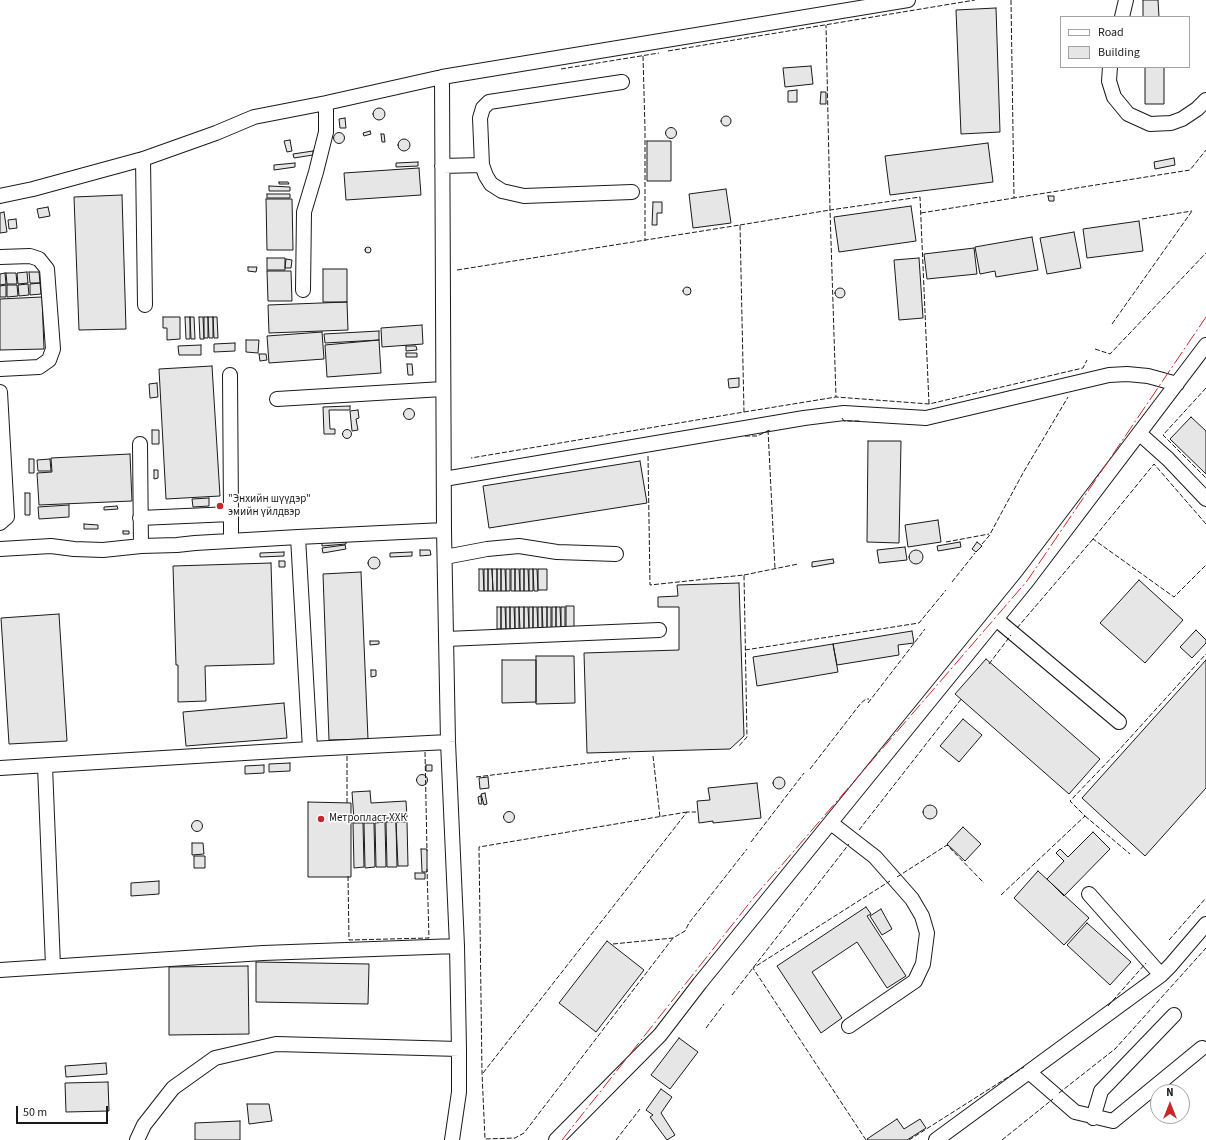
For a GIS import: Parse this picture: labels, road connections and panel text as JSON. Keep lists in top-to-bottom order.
{
  "places": ["\"Энхийн шүүдэр\" эмийн үйлдвэр", "Метропласт ХХК"],
  "legend": ["Road", "Building"],
  "scale_bar": "50 m",
  "north": "top"
}
